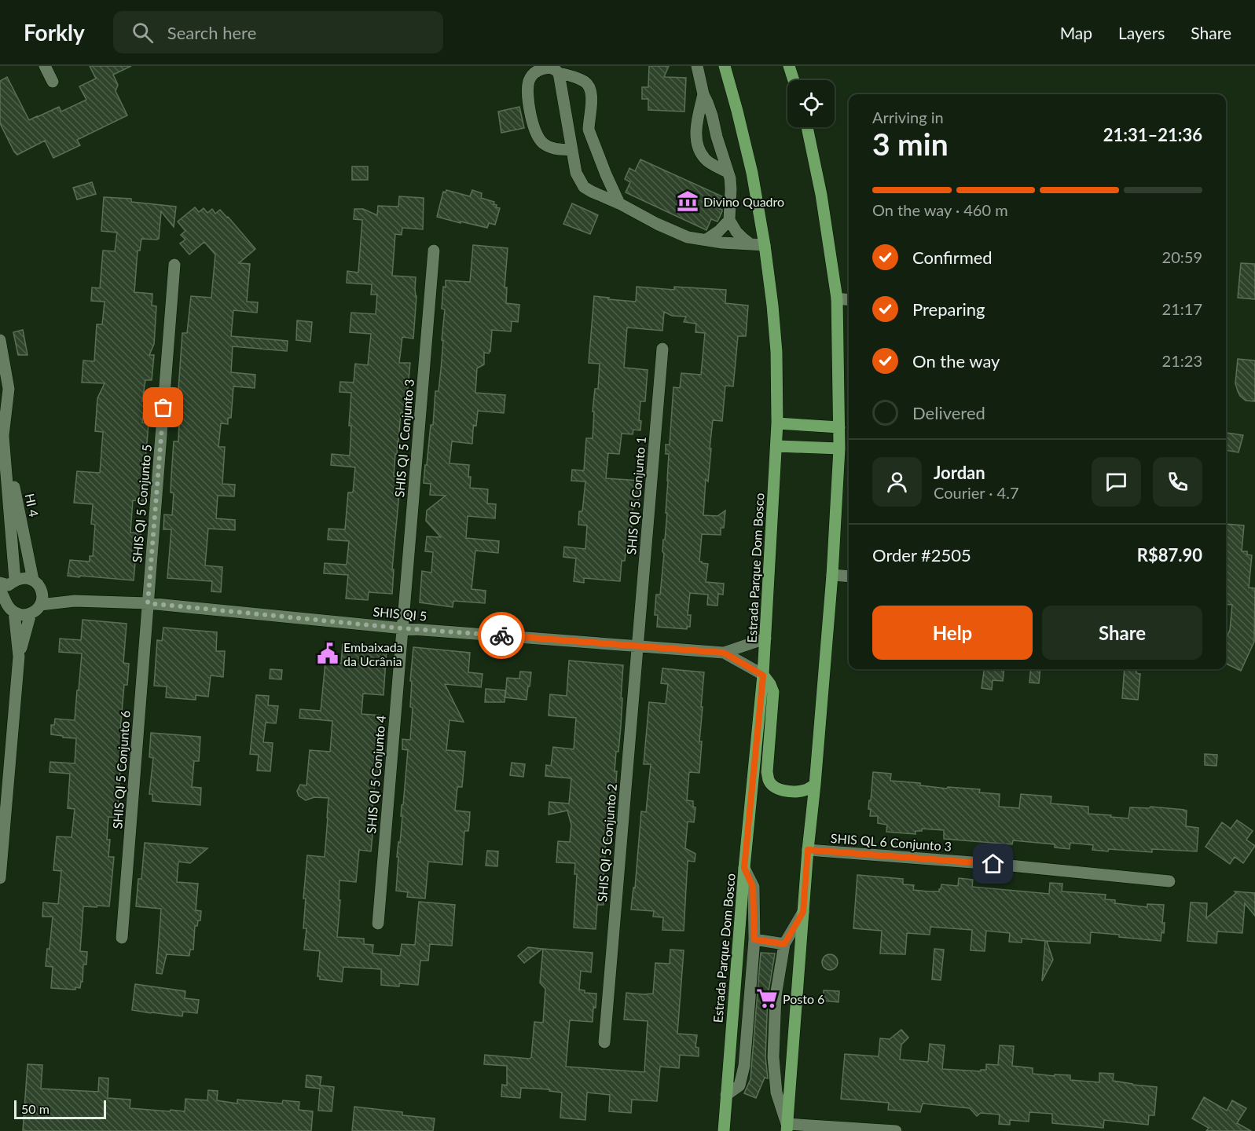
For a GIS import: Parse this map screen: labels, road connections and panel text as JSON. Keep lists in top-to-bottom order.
{
  "streets": {
    "main road": ["Estrada Parque Dom Bosco"],
    "street": [
      "SHIS QI 5 Conjunto 3",
      "SHIS QI 5 Conjunto 1",
      "SHIS QI 5 Conjunto 5",
      "HI 4",
      "SHIS QI 5",
      "SHIS QI 5 Conjunto 6",
      "SHIS QI 5 Conjunto 4",
      "SHIS QL 6 Conjunto 3",
      "SHIS QI 5 Conjunto 2"
    ]
  },
  "crossings": [
    ["SHIS QI 5 Conjunto 3", "SHIS QI 5"],
    ["SHIS QI 5 Conjunto 3", "SHIS QI 5 Conjunto 4"],
    ["SHIS QI 5 Conjunto 1", "SHIS QI 5"],
    ["SHIS QI 5 Conjunto 1", "SHIS QI 5 Conjunto 2"],
    ["SHIS QI 5 Conjunto 5", "SHIS QI 5"],
    ["SHIS QI 5 Conjunto 5", "SHIS QI 5 Conjunto 6"],
    ["Estrada Parque Dom Bosco", "SHIS QI 5"],
    ["SHIS QI 5", "SHIS QI 5 Conjunto 6"],
    ["SHIS QI 5", "SHIS QI 5 Conjunto 4"],
    ["SHIS QI 5", "SHIS QI 5 Conjunto 2"]
  ],
  "places": {
    "museum": ["Divino Quadro"],
    "public building": ["Embaixada da Ucrânia"],
    "supermarket": ["Posto 6"]
  },
  "scale_bar": "50 m",
  "page": {
    "header": "Forkly",
    "search": "Search here",
    "nav": ["Map", "Layers", "Share"],
    "heading": ["3 min", "Arriving in", "21:31–21:36"],
    "panel": [
      "Jordan",
      "Courier · 4.7",
      "Order #2505",
      "R$87.90"
    ],
    "bar": "On the way · 460 m",
    "list": [
      ["Confirmed", "20:59"],
      ["Preparing", "21:17"],
      ["On the way", "21:23"],
      "Delivered"
    ],
    "buttons": ["Help", "Share"],
    "scale": "50 m"
  }
}
